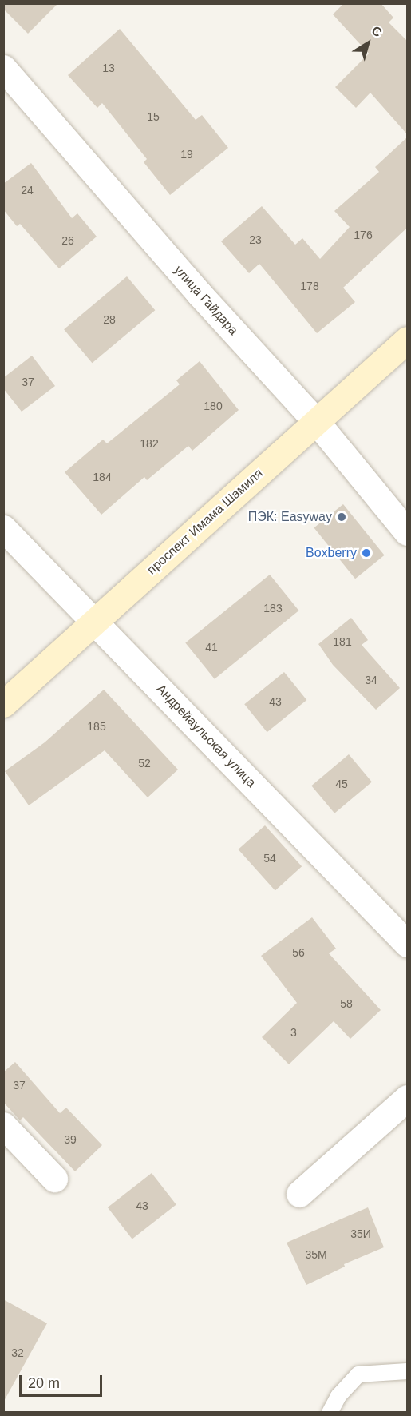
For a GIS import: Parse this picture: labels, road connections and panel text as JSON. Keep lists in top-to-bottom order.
{
  "streets": {
    "main road": ["проспект Имама Шамиля"],
    "street": ["улица Гайдара", "Андрейаульская улица"]
  },
  "crossings": [
    ["улица Гайдара", "проспект Имама Шамиля"],
    ["проспект Имама Шамиля", "Андрейаульская улица"]
  ],
  "places": ["ПЭК: Easyway", "Boxberry"],
  "house_numbers": [
    "13",
    "15",
    "19",
    "24",
    "176",
    "23",
    "26",
    "178",
    "28",
    "37",
    "180",
    "182",
    "184",
    "183",
    "181",
    "41",
    "34",
    "43",
    "185",
    "52",
    "45",
    "54",
    "56",
    "58",
    "3",
    "37",
    "39",
    "43",
    "35И",
    "35М",
    "32"
  ],
  "scale_bar": "20 m",
  "north": "top right"
}
